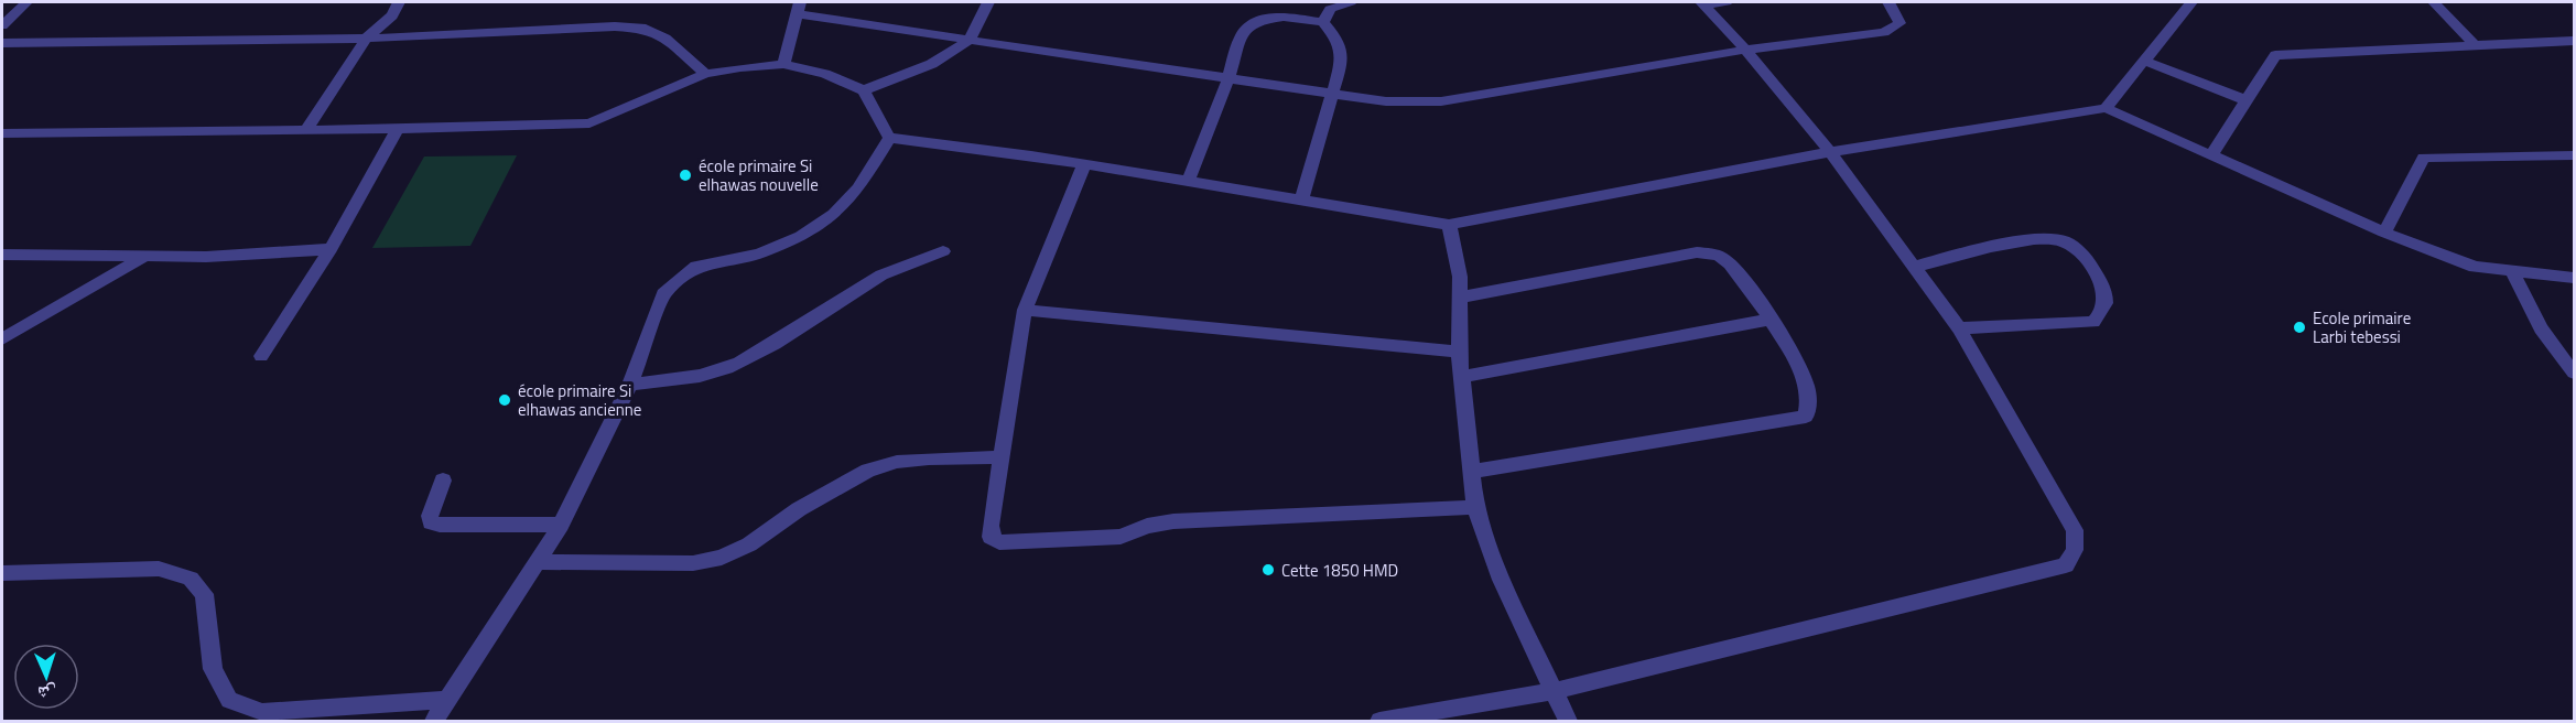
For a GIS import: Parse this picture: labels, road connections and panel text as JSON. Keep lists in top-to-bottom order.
{
  "places": [
    "école primaire Si elhawas nouvelle",
    "Ecole primaire Larbi tebessi",
    "école primaire Si elhawas ancienne",
    "Cette 1850 HMD"
  ],
  "north": "bottom"
}
